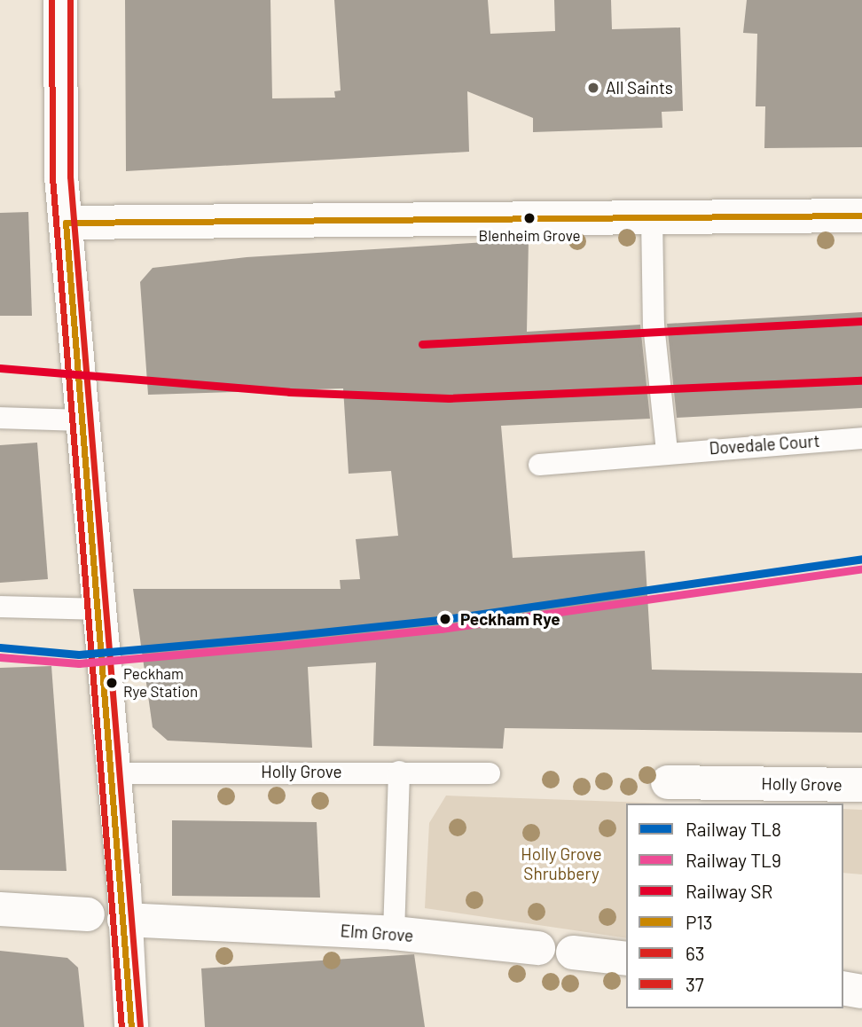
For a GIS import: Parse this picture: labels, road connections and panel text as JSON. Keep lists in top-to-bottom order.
{
  "streets": {
    "street": ["Holly Grove", "Elm Grove"],
    "lane": ["Dovedale Court"]
  },
  "parks": ["Holly Grove Shrubbery"],
  "places": [
    "All Saints",
    "Blenheim Grove",
    "Peckham Rye",
    "Peckham Rye Station"
  ],
  "lines": [
    "transit line 63",
    "transit line 37",
    "transit line P13",
    "rail line SR",
    "rail line TL8",
    "rail line TL9"
  ],
  "legend": [
    "Railway TL8",
    "Railway TL9",
    "Railway SR",
    "P13",
    "63",
    "37"
  ]
}
